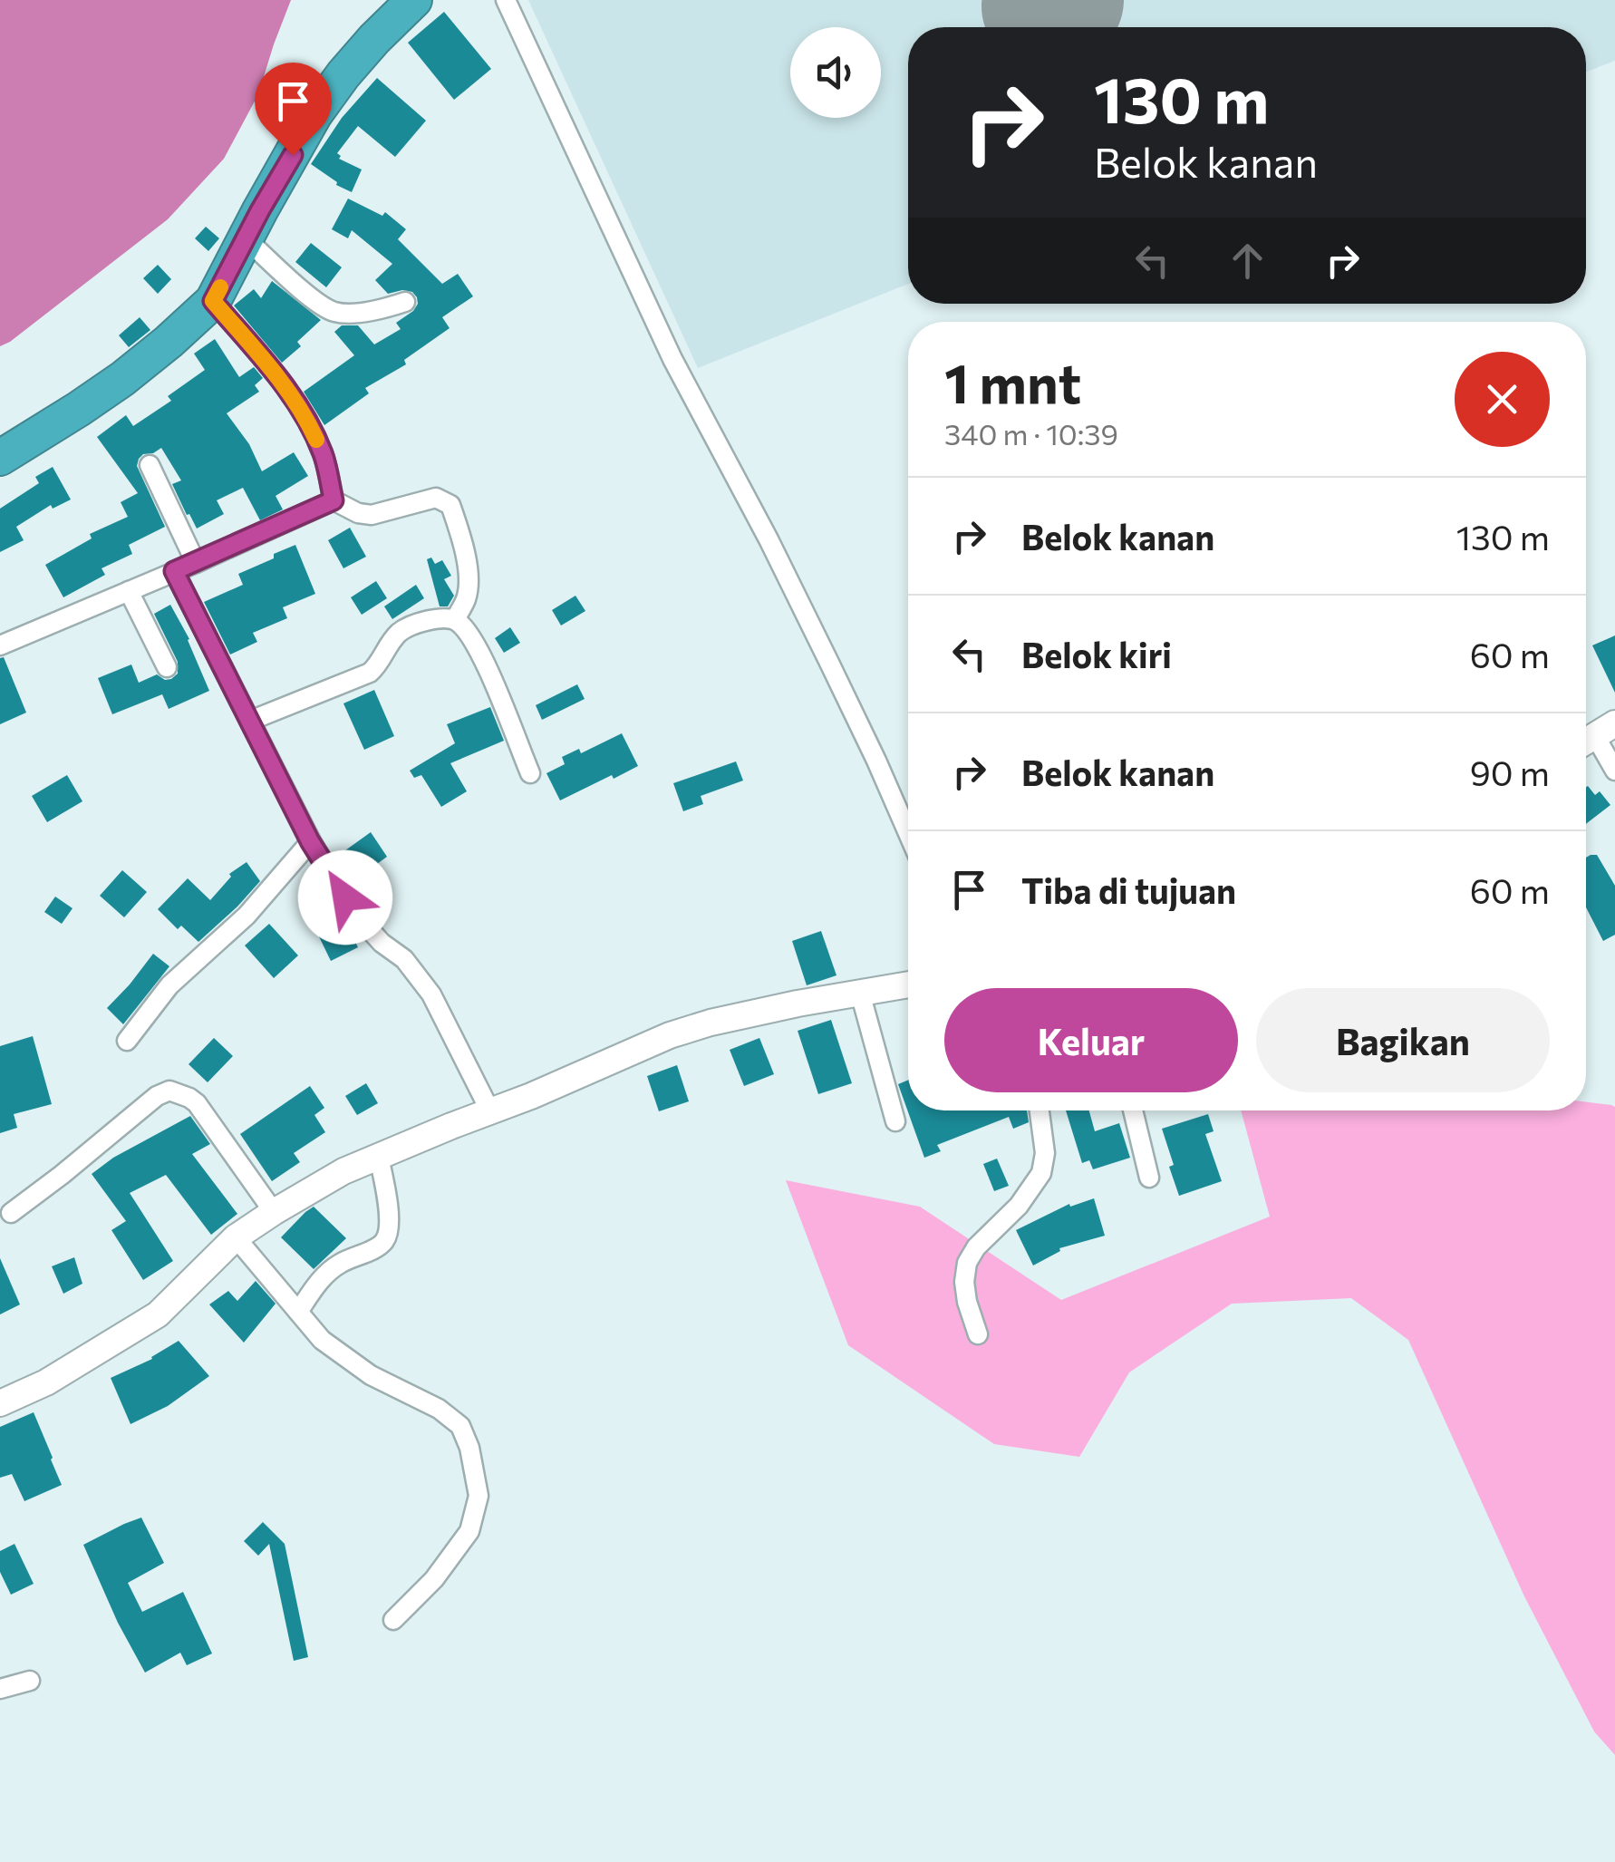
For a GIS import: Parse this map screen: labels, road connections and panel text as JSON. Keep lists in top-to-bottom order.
{
  "page": {
    "turn": ["130 m", "Belok kanan"],
    "heading": ["1 mnt", "340 m · 10:39"],
    "list": [
      {
        "name": "Belok kanan",
        "value": "130 m"
      },
      {
        "name": "Belok kiri",
        "value": "60 m"
      },
      {
        "name": "Belok kanan",
        "value": "90 m"
      },
      {
        "name": "Tiba di tujuan",
        "value": "60 m"
      }
    ],
    "buttons": ["Keluar", "Bagikan"]
  }
}
